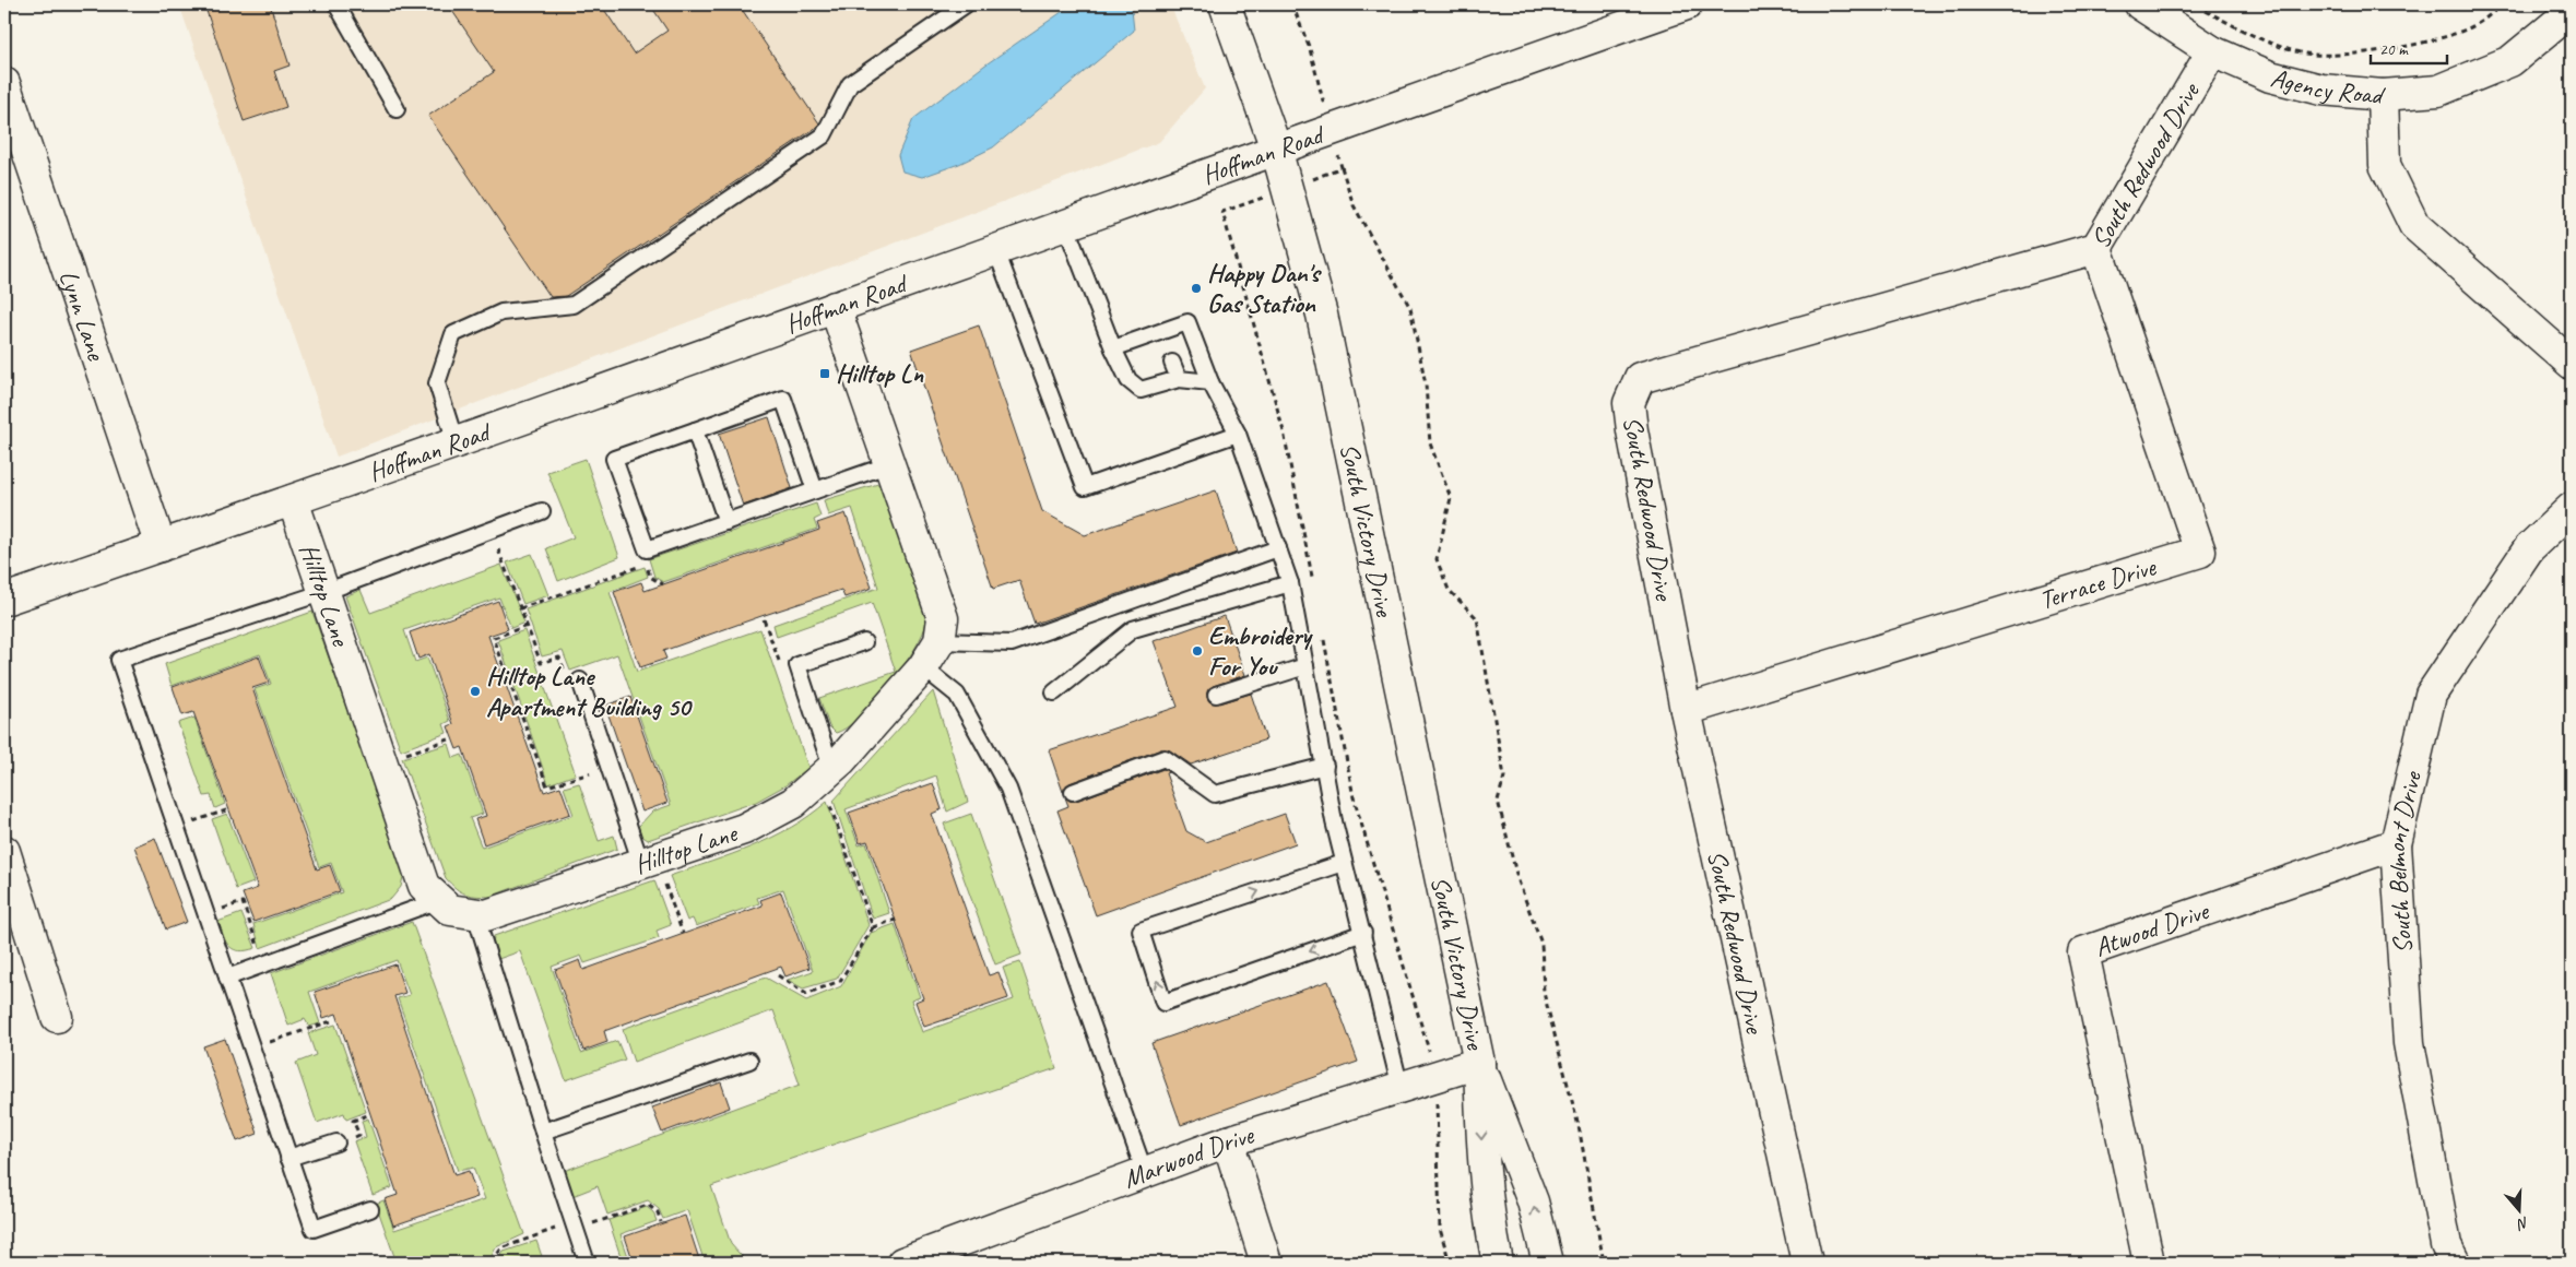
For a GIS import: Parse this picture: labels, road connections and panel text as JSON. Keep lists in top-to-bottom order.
{
  "streets": {
    "street": [
      "Agency Road",
      "Hoffman Road",
      "South Redwood Drive",
      "Lynn Lane",
      "South Victory Drive",
      "Terrace Drive",
      "Hilltop Lane",
      "South Belmont Drive",
      "Atwood Drive",
      "Marwood Drive"
    ]
  },
  "crossings": [
    ["Agency Road", "South Redwood Drive"],
    ["Hoffman Road", "Lynn Lane"],
    ["Hoffman Road", "South Victory Drive"],
    ["Hoffman Road", "Hilltop Lane"],
    ["South Redwood Drive", "Terrace Drive"],
    ["South Victory Drive", "Marwood Drive"],
    ["South Belmont Drive", "Atwood Drive"]
  ],
  "places": {
    "other": ["Happy Dan's Gas Station", "Embroidery For You", "Hilltop Lane Apartment Building 50"],
    "transit": ["Hilltop Ln"]
  },
  "scale_bar": "20 m",
  "north": "bottom"
}
